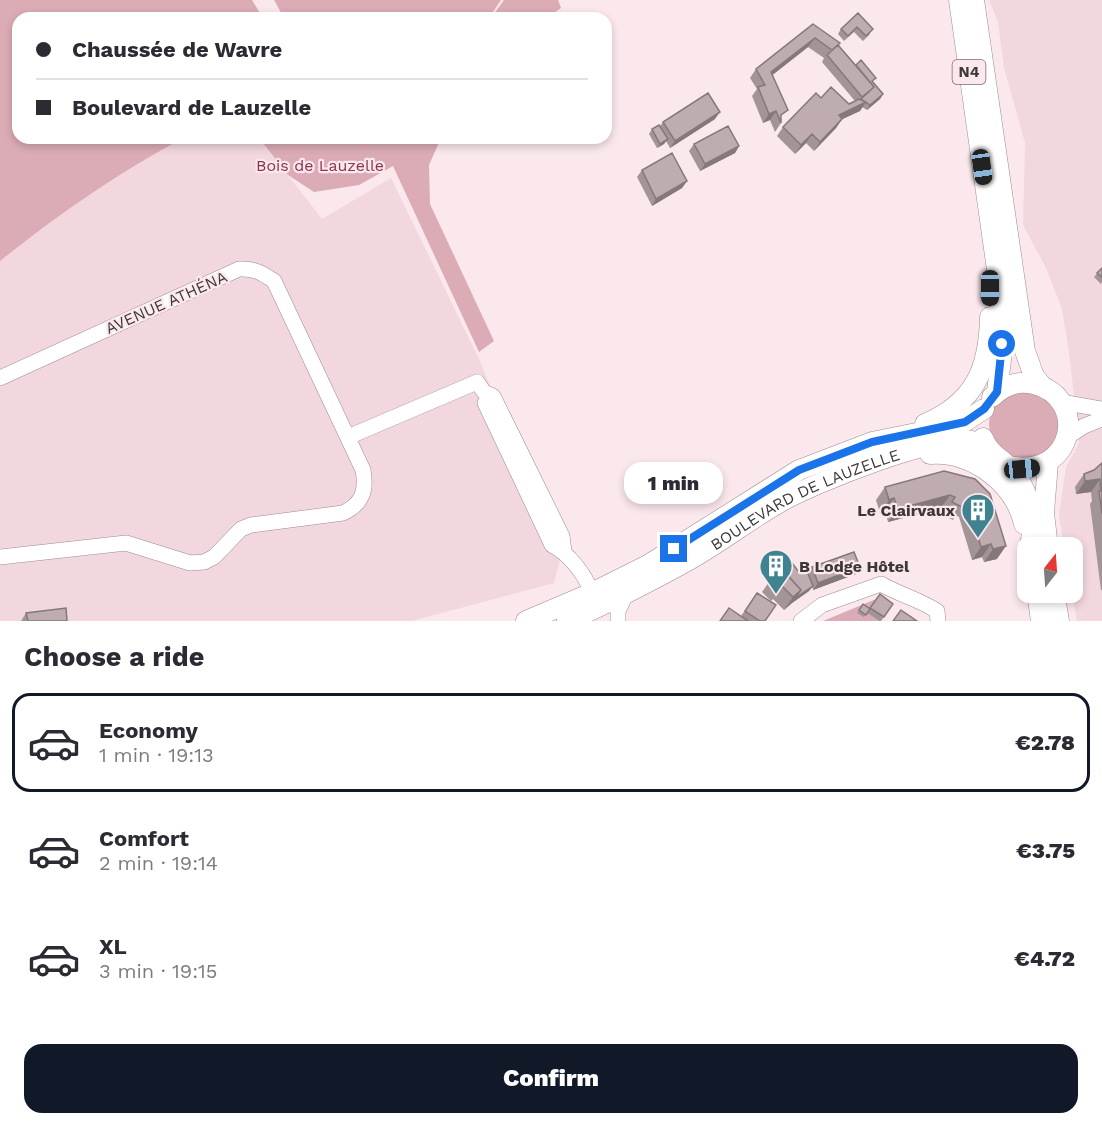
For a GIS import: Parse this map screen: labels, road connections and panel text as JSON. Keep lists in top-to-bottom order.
{
  "streets": {
    "main road": ["N4", "BOULEVARD DE LAUZELLE"],
    "street": ["AVENUE ATHÉNA"]
  },
  "crossings": [
    ["N4", "BOULEVARD DE LAUZELLE"]
  ],
  "parks": ["Bois de Lauzelle"],
  "places": {
    "building": ["Le Clairvaux", "B Lodge Hôtel"]
  },
  "north": "top",
  "page": {
    "banner": ["Chaussée de Wavre", "Boulevard de Lauzelle"],
    "bubble": "1 min",
    "heading": "Choose a ride",
    "list": [
      {
        "name": "Economy",
        "note": "1 min · 19:13",
        "value": "€2.78"
      },
      {
        "name": "Comfort",
        "note": "2 min · 19:14",
        "value": "€3.75"
      },
      {
        "name": "XL",
        "note": "3 min · 19:15",
        "value": "€4.72"
      }
    ],
    "buttons": "Confirm"
  }
}
